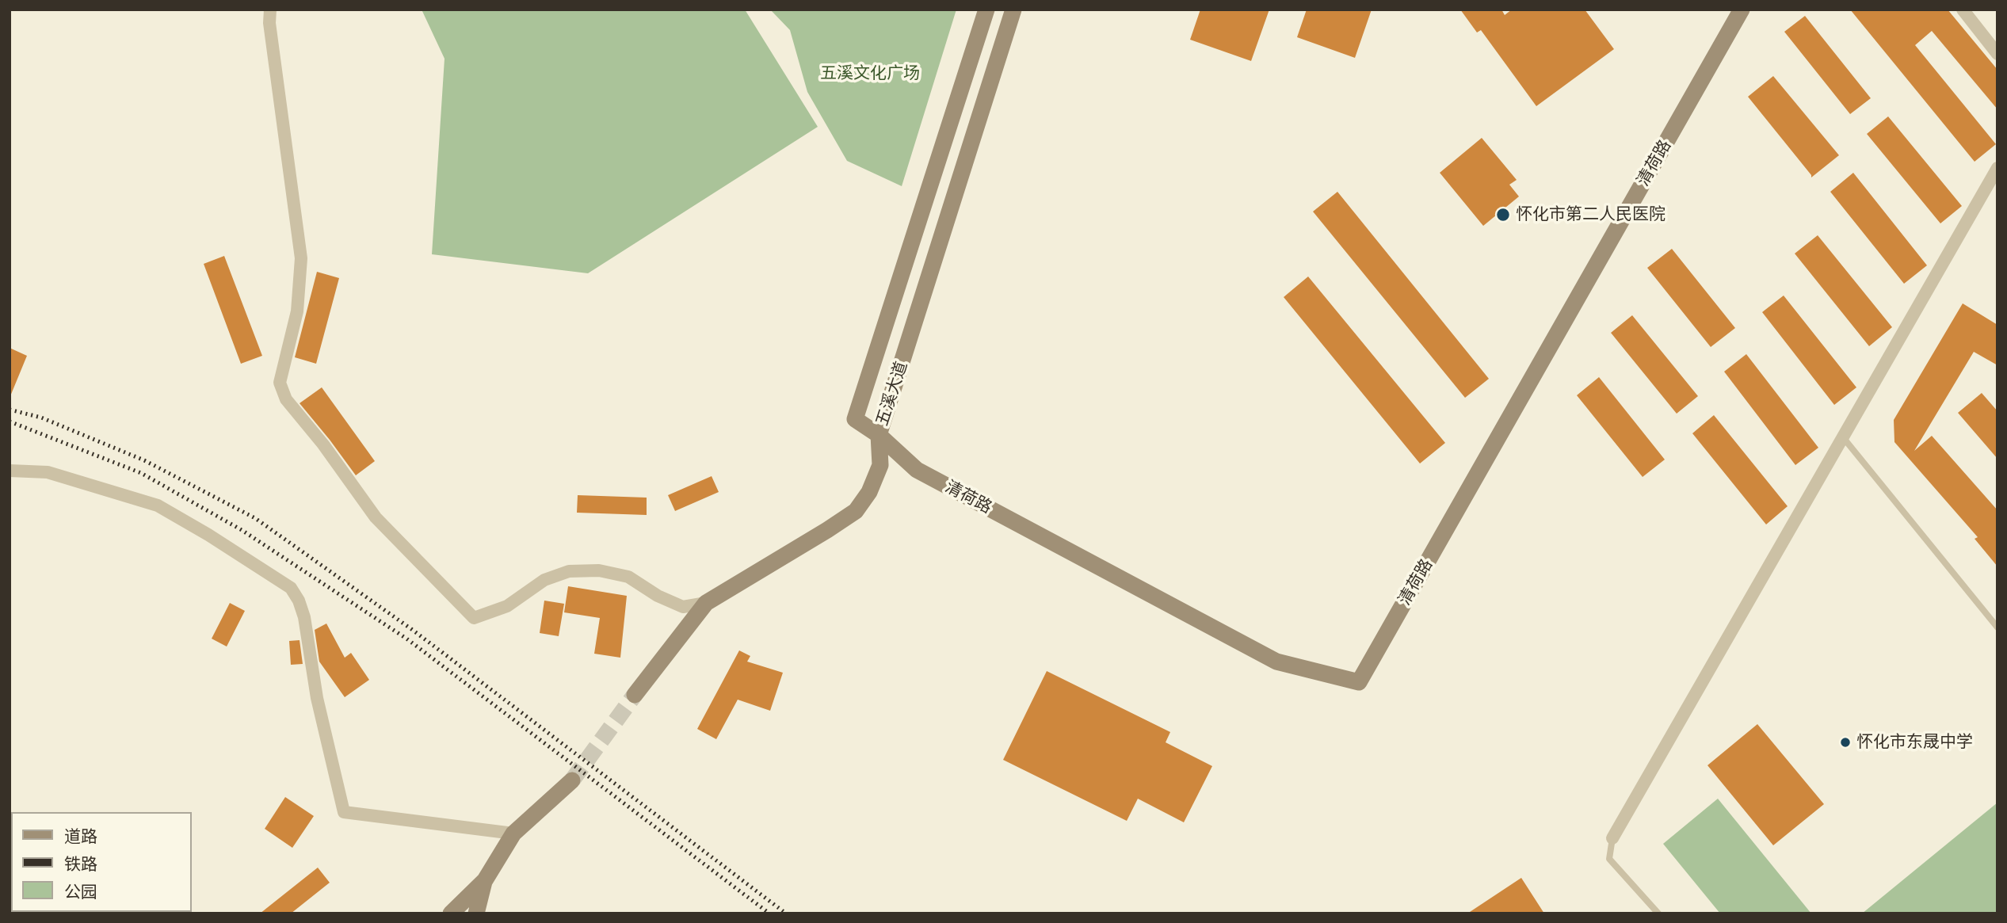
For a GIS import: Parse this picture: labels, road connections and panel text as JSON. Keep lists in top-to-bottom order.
{
  "streets": {
    "street": ["清荷路", "五溪大道"]
  },
  "crossings": [
    ["清荷路", "五溪大道"]
  ],
  "parks": ["五溪文化广场"],
  "places": ["怀化市第二人民医院", "怀化市东晟中学"],
  "legend": ["道路", "铁路", "公园"]
}
